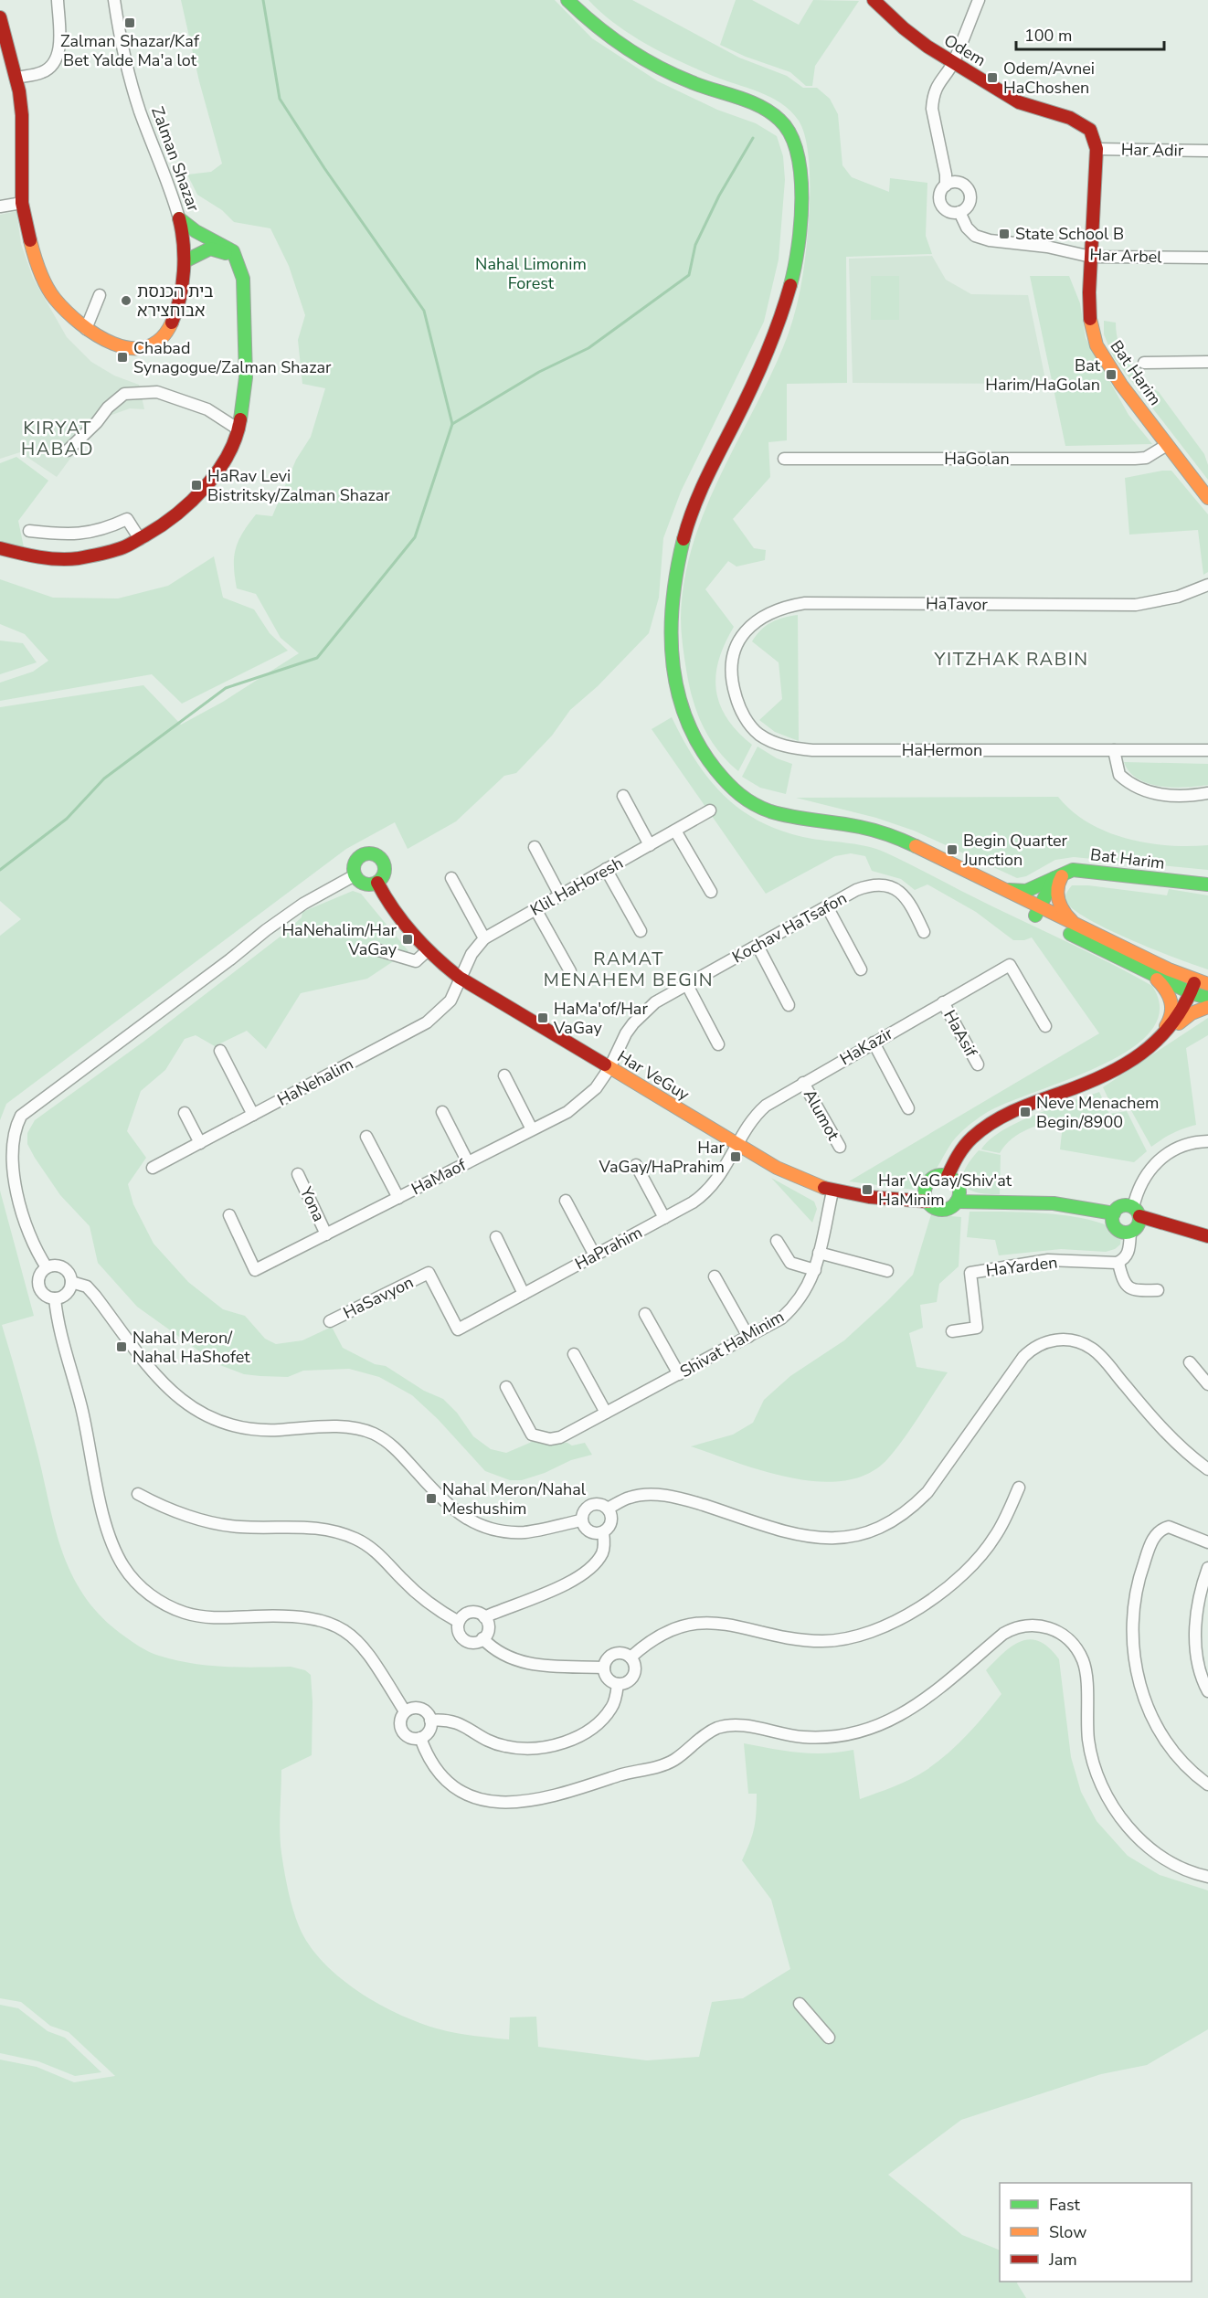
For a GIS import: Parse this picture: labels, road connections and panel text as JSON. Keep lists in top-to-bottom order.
{
  "streets": {
    "street": [
      "Odem",
      "Har Adir",
      "Zalman Shazar",
      "Har Arbel",
      "Bat Harim",
      "HaGolan",
      "HaTavor",
      "HaHermon",
      "Klil HaHoresh",
      "Kochav HaTsafon",
      "HaAsif",
      "HaKazir",
      "Har VeGuy",
      "HaNehalim",
      "Alumot",
      "HaMaof",
      "Yona",
      "HaPrahim",
      "HaYarden",
      "HaSavyon",
      "Shivat HaMinim"
    ]
  },
  "crossings": [
    ["Odem", "Har Adir"],
    ["Odem", "Bat Harim"],
    ["Har Adir", "Bat Harim"],
    ["Har Arbel", "Bat Harim"],
    ["Bat Harim", "HaGolan"],
    ["HaTavor", "HaHermon"],
    ["Klil HaHoresh", "Har VeGuy"],
    ["Klil HaHoresh", "HaNehalim"],
    ["Kochav HaTsafon", "Har VeGuy"],
    ["Kochav HaTsafon", "HaMaof"],
    ["HaAsif", "HaKazir"],
    ["HaKazir", "Har VeGuy"],
    ["HaKazir", "Alumot"],
    ["HaKazir", "HaPrahim"],
    ["Har VeGuy", "HaNehalim"],
    ["Har VeGuy", "HaMaof"],
    ["Har VeGuy", "HaPrahim"],
    ["Har VeGuy", "Shivat HaMinim"],
    ["HaMaof", "Yona"],
    ["HaPrahim", "HaSavyon"]
  ],
  "districts": ["KIRYAT HABAD", "YITZHAK RABIN", "RAMAT MENAHEM BEGIN"],
  "parks": ["Nahal Limonim Forest"],
  "places": {
    "transit": [
      "Zalman Shazar/Kaf Bet Yalde Ma'a lot",
      "Odem/Avnei HaChoshen",
      "State School B",
      "Chabad Synagogue/Zalman Shazar",
      "Bat Harim/HaGolan",
      "HaRav Levi Bistritsky/Zalman Shazar",
      "Begin Quarter Junction",
      "HaNehalim/Har VaGay",
      "HaMa'of/Har VaGay",
      "Neve Menachem Begin/8900",
      "Har VaGay/HaPrahim",
      "Har VaGay/Shiv'at HaMinim",
      "Nahal Meron/ Nahal HaShofet",
      "Nahal Meron/Nahal Meshushim"
    ],
    "other": ["בית הכנסת אבוחצירא"]
  },
  "legend": ["Fast", "Slow", "Jam"],
  "scale_bar": "100 m"
}
